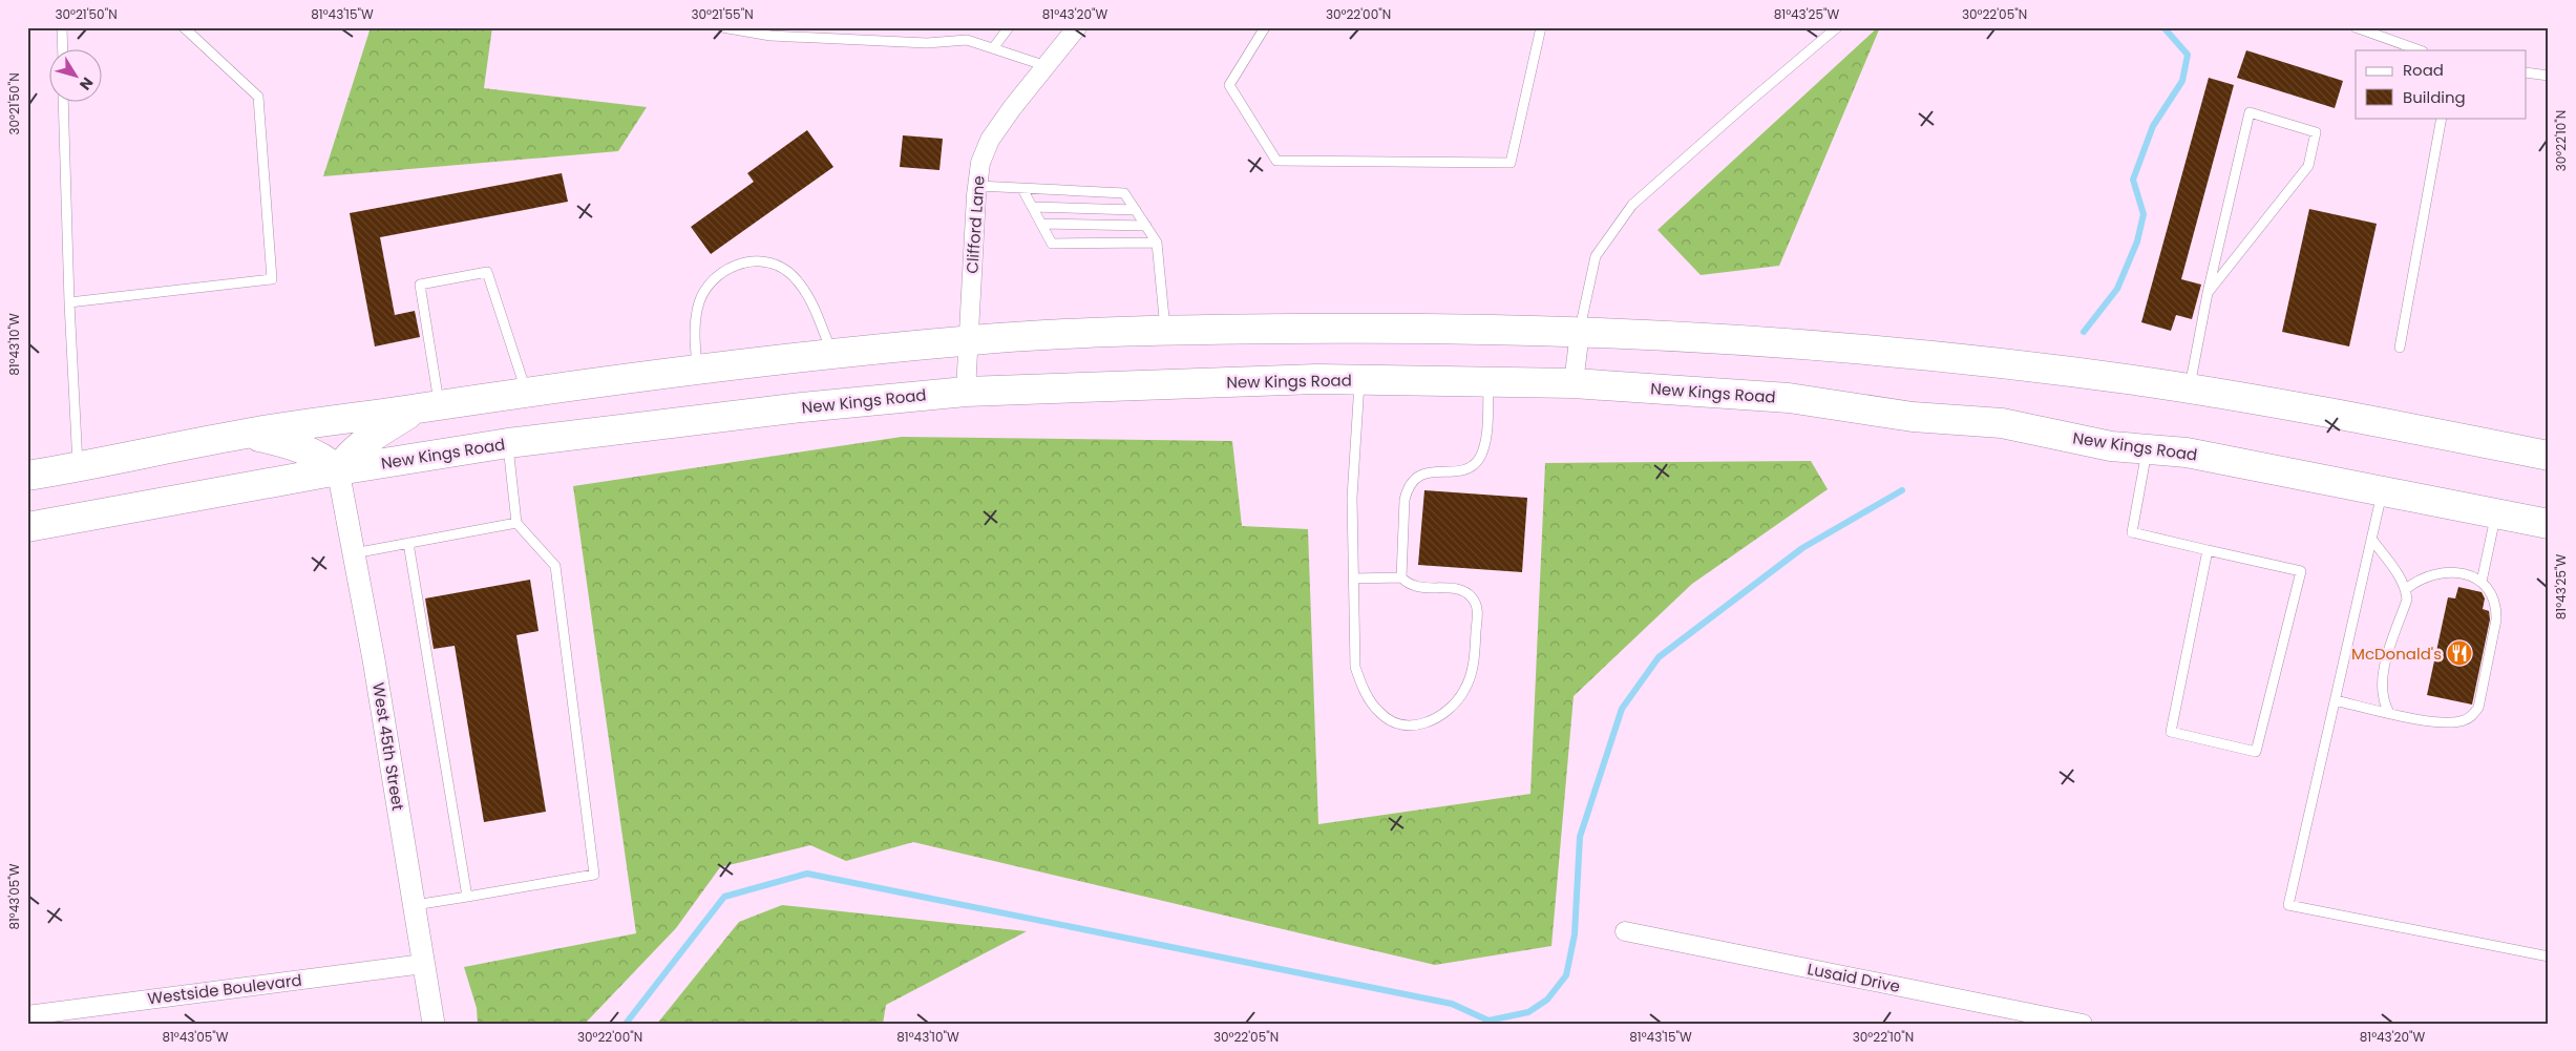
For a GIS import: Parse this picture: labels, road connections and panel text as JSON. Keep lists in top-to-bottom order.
{
  "streets": {
    "highway": ["New Kings Road"],
    "street": [
      "Clifford Lane",
      "West 45th Street",
      "Lusaid Drive",
      "Westside Boulevard"
    ]
  },
  "crossings": [
    ["Clifford Lane", "New Kings Road"],
    ["New Kings Road", "West 45th Street"],
    ["West 45th Street", "Westside Boulevard"]
  ],
  "places": {
    "restaurant": ["McDonald's"]
  },
  "legend": ["Road", "Building"],
  "north": "bottom right",
  "coordinates": [
    "30°21'50\"N",
    "81°43'15\"W",
    "30°21'55\"N",
    "81°43'20\"W",
    "30°22'00\"N",
    "81°43'25\"W",
    "30°22'05\"N",
    "30°22'10\"N",
    "81°43'10\"W",
    "81°43'05\"W"
  ]
}
